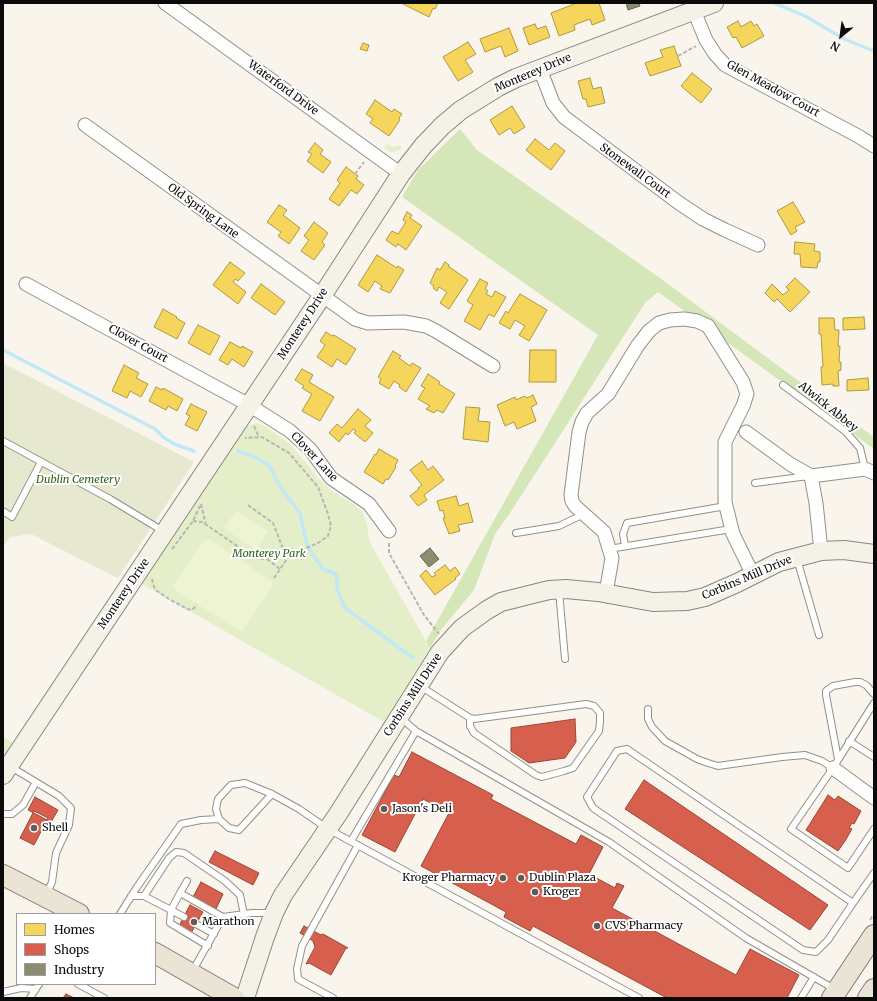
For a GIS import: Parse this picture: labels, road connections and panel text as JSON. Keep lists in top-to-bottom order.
{
  "streets": {
    "street": [
      "Monterey Drive",
      "Waterford Drive",
      "Glen Meadow Court",
      "Stonewall Court",
      "Old Spring Lane",
      "Clover Court",
      "Clover Lane",
      "Corbins Mill Drive"
    ],
    "lane": ["Alwick Abbey"]
  },
  "crossings": [
    ["Monterey Drive", "Waterford Drive"],
    ["Monterey Drive", "Glen Meadow Court"],
    ["Monterey Drive", "Stonewall Court"],
    ["Monterey Drive", "Old Spring Lane"],
    ["Monterey Drive", "Clover Court"],
    ["Monterey Drive", "Clover Lane"],
    ["Clover Court", "Clover Lane"]
  ],
  "parks": ["Dublin Cemetery", "Monterey Park"],
  "places": [
    "Jason's Deli",
    "Shell",
    "Kroger Pharmacy",
    "Dublin Plaza",
    "Kroger",
    "Marathon",
    "CVS Pharmacy"
  ],
  "legend": ["Homes", "Shops", "Industry"],
  "north": "bottom left"
}
